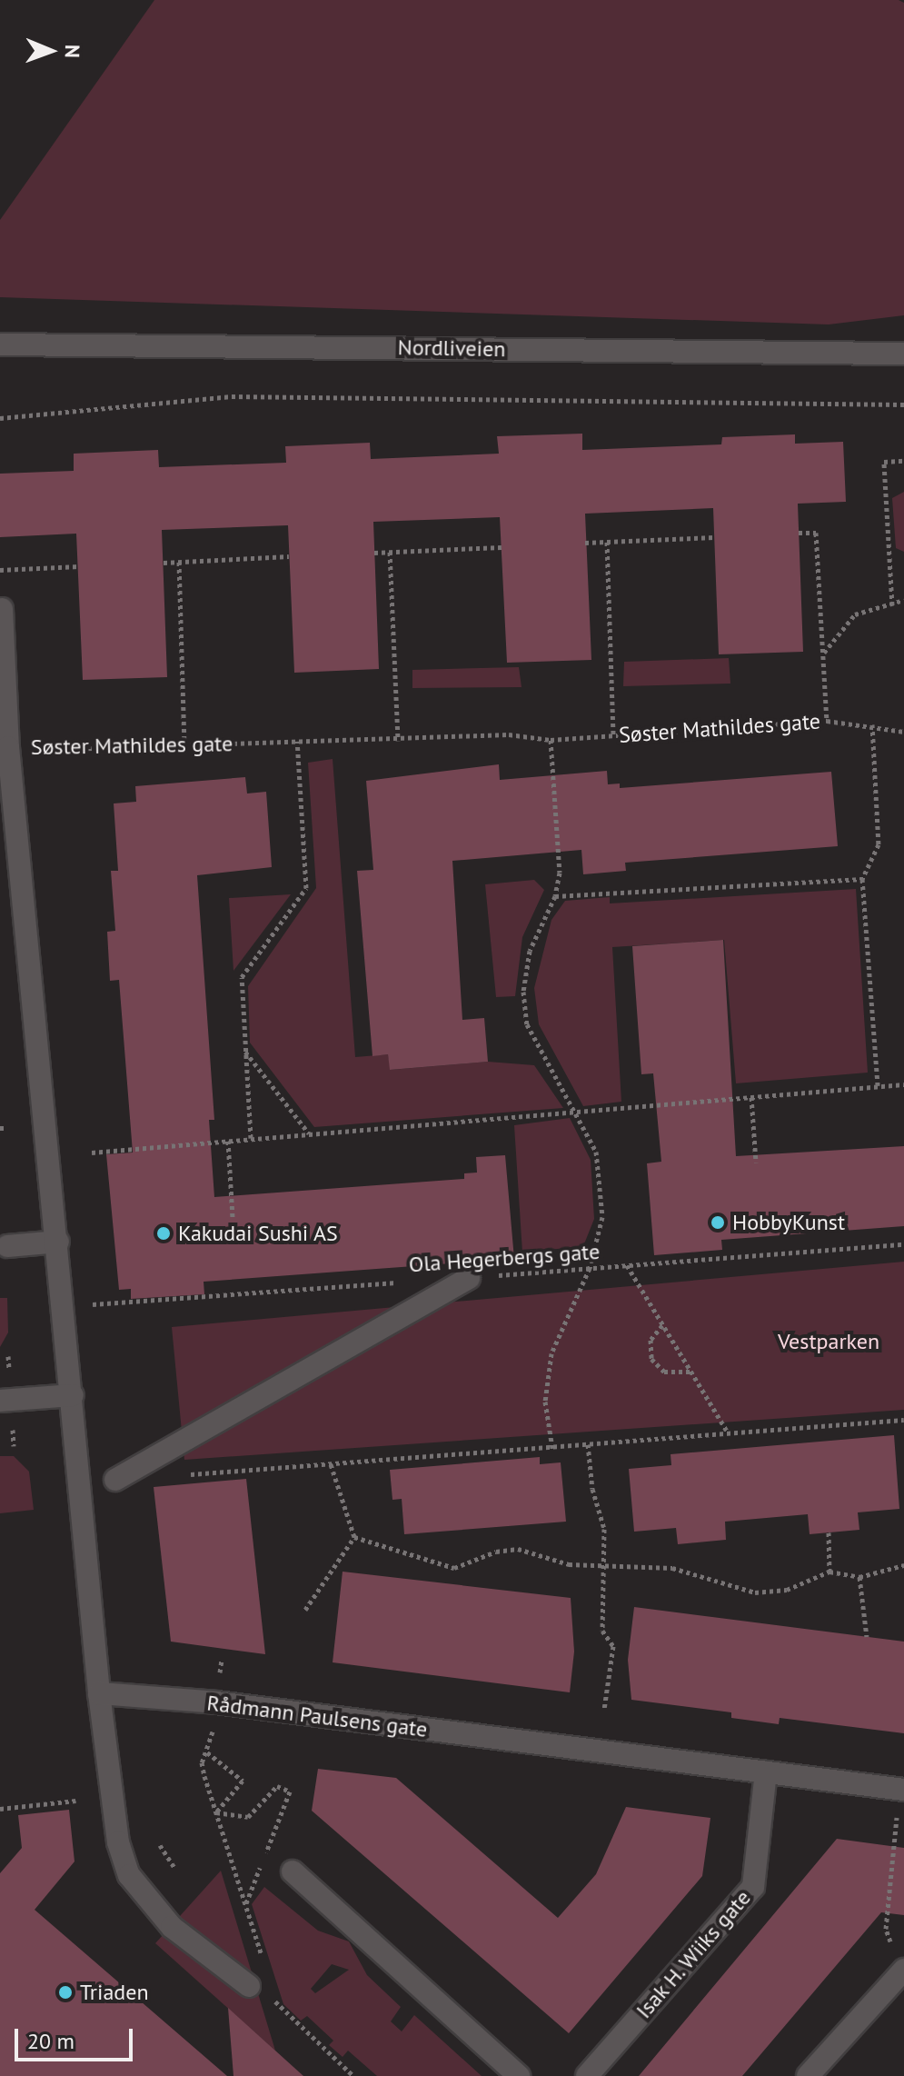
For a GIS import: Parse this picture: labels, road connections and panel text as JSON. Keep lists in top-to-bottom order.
{
  "streets": {
    "street": [
      "Nordliveien",
      "Søster Mathildes gate",
      "Rådmann Paulsens gate",
      "Isak H. Wiiks gate"
    ],
    "path": ["Ola Hegerbergs gate"]
  },
  "crossings": [
    ["Rådmann Paulsens gate", "Isak H. Wiiks gate"]
  ],
  "parks": ["Vestparken"],
  "places": ["HobbyKunst", "Kakudai Sushi AS", "Triaden"],
  "scale_bar": "20 m",
  "north": "right"
}
